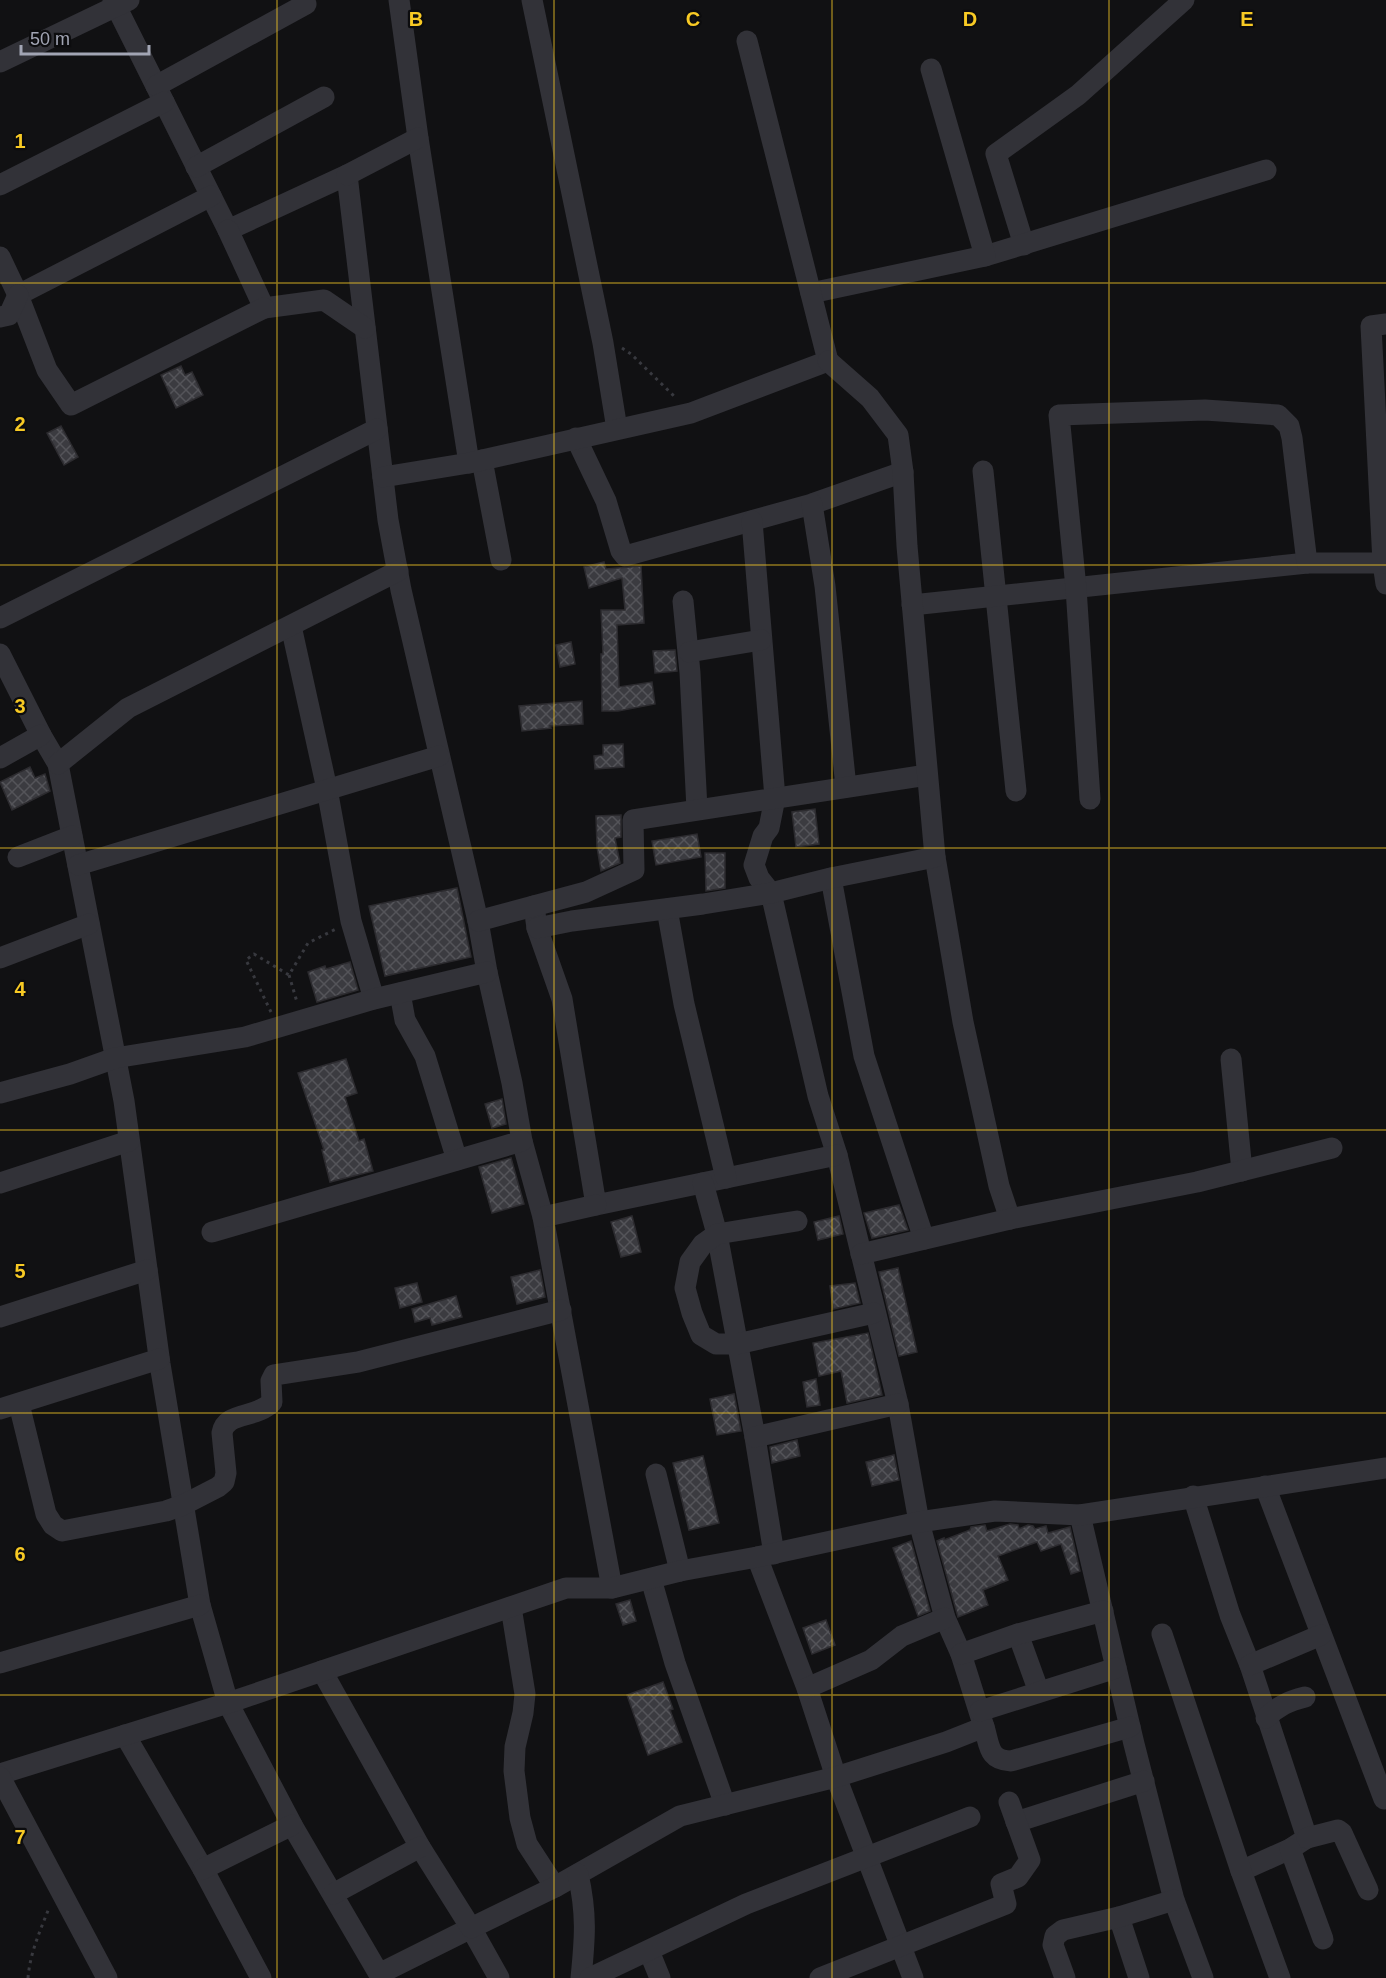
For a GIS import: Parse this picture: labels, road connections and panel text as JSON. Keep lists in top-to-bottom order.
{
  "scale_bar": "50 m",
  "grid": {
    "columns": [
      "B",
      "C",
      "D",
      "E"
    ],
    "rows": [
      "1",
      "2",
      "3",
      "4",
      "5",
      "6",
      "7"
    ]
  }
}
